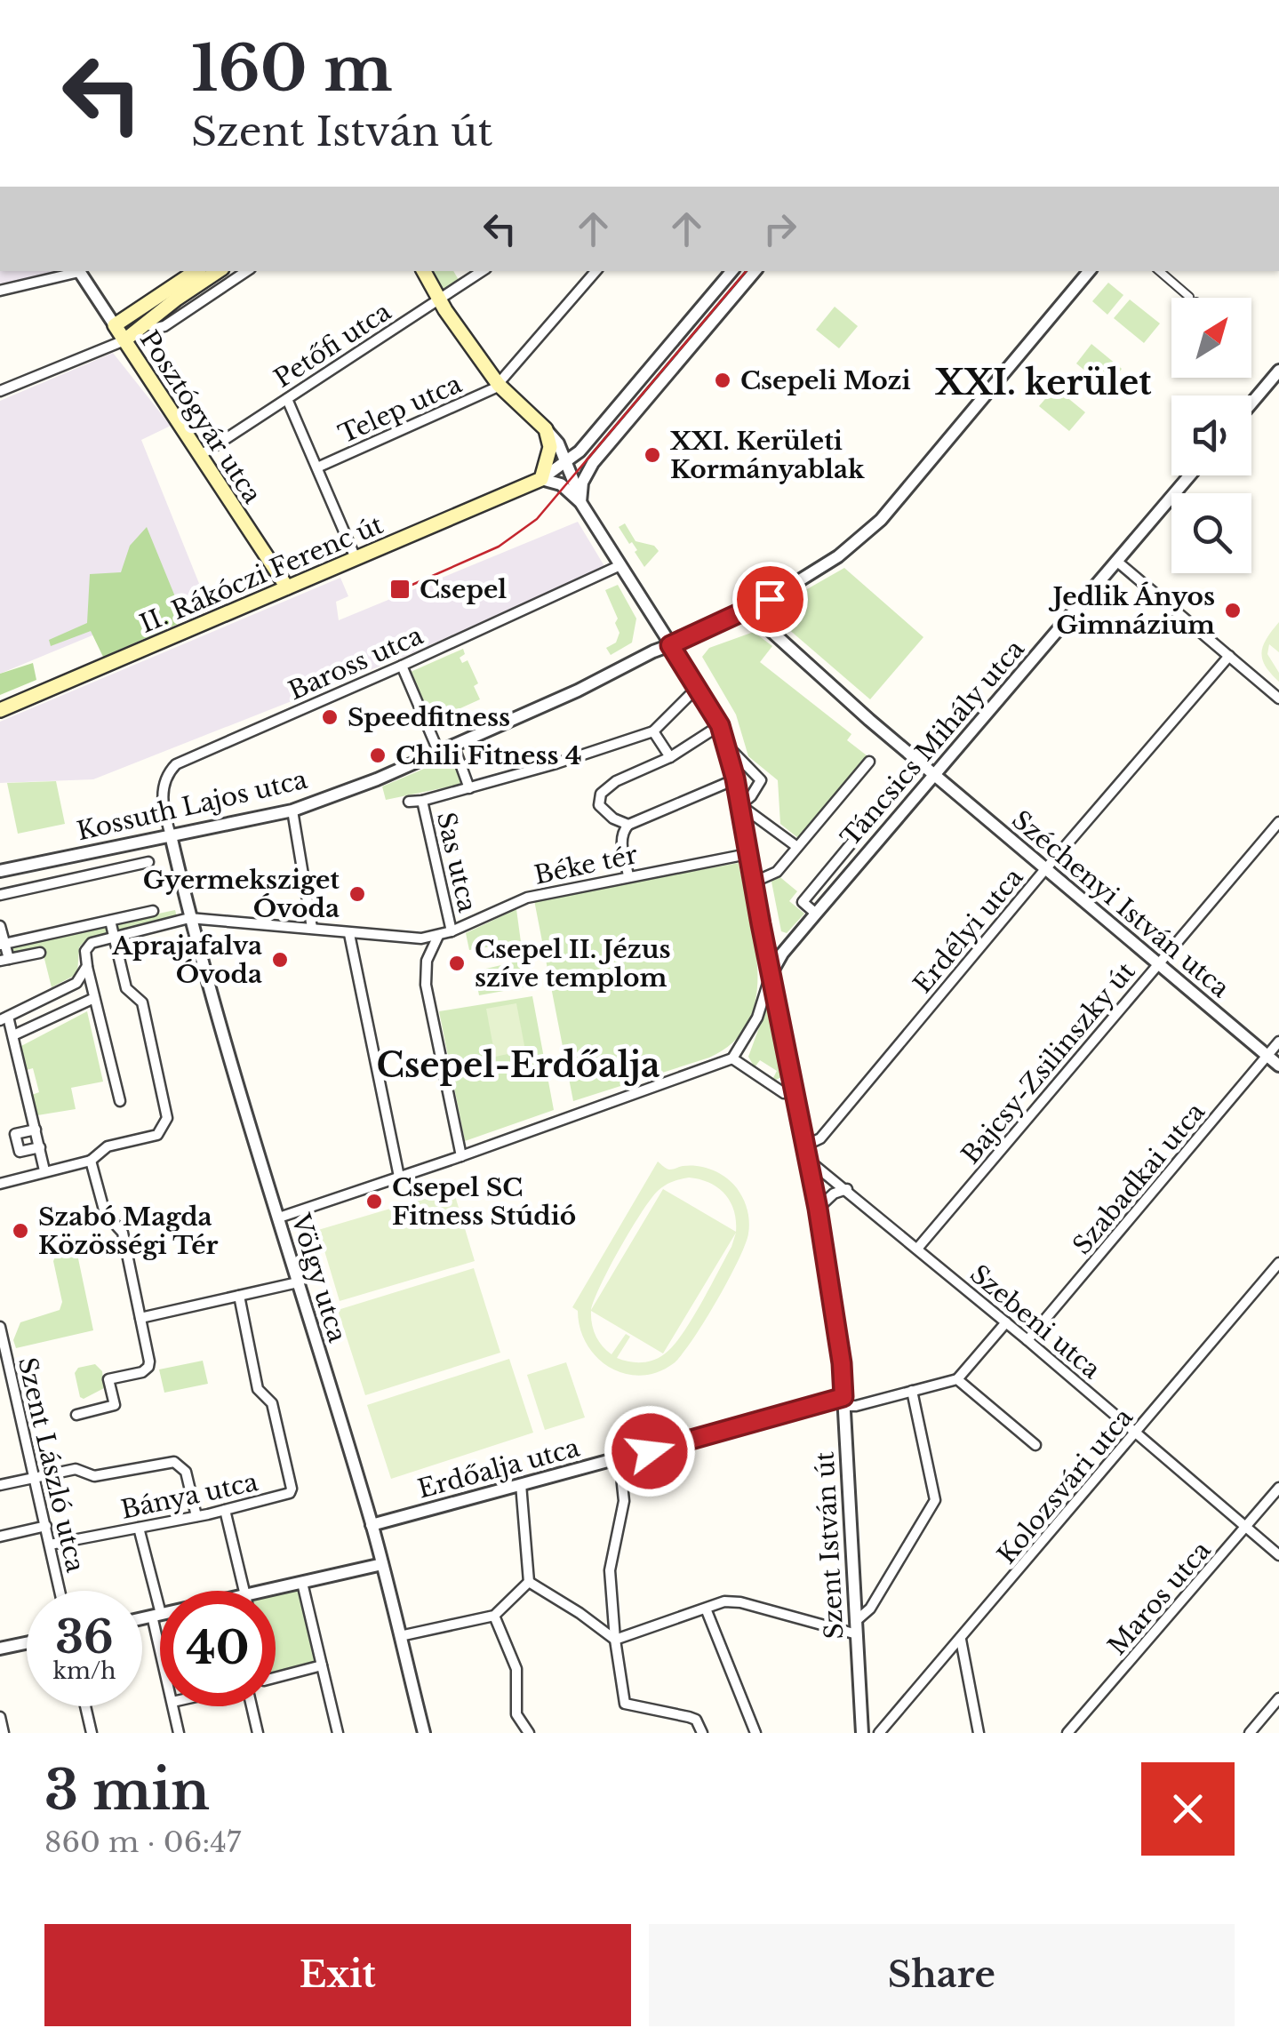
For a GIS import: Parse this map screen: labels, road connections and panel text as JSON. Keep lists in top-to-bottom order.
{
  "streets": {
    "main road": ["Posztógyár utca", "II. Rákóczi Ferenc út"],
    "street": [
      "Petőfi utca",
      "Telep utca",
      "Baross utca",
      "Táncsics Mihály utca",
      "Kossuth Lajos utca",
      "Sas utca",
      "Béke tér",
      "Széchenyi István utca",
      "Erdélyi utca",
      "Bajcsy-Zsilinszky út",
      "Szabadkai utca",
      "Völgy utca",
      "Szebeni utca",
      "Szent László utca",
      "Erdőalja utca",
      "Kolozsvári utca",
      "Bánya utca",
      "Szent István út",
      "Maros utca"
    ]
  },
  "crossings": [
    ["Petőfi utca", "Posztógyár utca"],
    ["Posztógyár utca", "II. Rákóczi Ferenc út"],
    ["II. Rákóczi Ferenc út", "Szent István út"],
    ["Baross utca", "Kossuth Lajos utca"],
    ["Baross utca", "Völgy utca"],
    ["Baross utca", "Szent István út"],
    ["Táncsics Mihály utca", "Széchenyi István utca"],
    ["Táncsics Mihály utca", "Szent István út"],
    ["Kossuth Lajos utca", "Széchenyi István utca"],
    ["Kossuth Lajos utca", "Völgy utca"],
    ["Kossuth Lajos utca", "Szent István út"],
    ["Sas utca", "Béke tér"],
    ["Béke tér", "Völgy utca"],
    ["Béke tér", "Szent István út"],
    ["Széchenyi István utca", "Erdélyi utca"],
    ["Széchenyi István utca", "Bajcsy-Zsilinszky út"],
    ["Széchenyi István utca", "Szabadkai utca"],
    ["Erdélyi utca", "Szent István út"],
    ["Bajcsy-Zsilinszky út", "Szebeni utca"],
    ["Szabadkai utca", "Szebeni utca"],
    ["Völgy utca", "Erdőalja utca"],
    ["Szebeni utca", "Kolozsvári utca"],
    ["Szebeni utca", "Szent István út"],
    ["Szebeni utca", "Maros utca"],
    ["Szent László utca", "Bánya utca"],
    ["Erdőalja utca", "Szent István út"]
  ],
  "districts": ["XXI. kerület", "Csepel-Erdőalja"],
  "places": {
    "other": [
      "Csepeli Mozi",
      "XXI. Kerületi Kormányablak",
      "Jedlik Ányos Gimnázium",
      "Speedfitness",
      "Chili Fitness 4",
      "Gyermeksziget Óvoda",
      "Aprajafalva Óvoda",
      "Csepel II. Jézus szíve templom",
      "Csepel SC Fitness Stúdió",
      "Szabó Magda Közösségi Tér"
    ],
    "transit": ["Csepel"]
  },
  "north": "top right",
  "page": {
    "turn": ["160 m", "Szent István út"],
    "speed": "36 km/h",
    "limit": "40",
    "heading": ["3 min", "860 m · 06:47"],
    "buttons": ["Exit", "Share"]
  }
}
